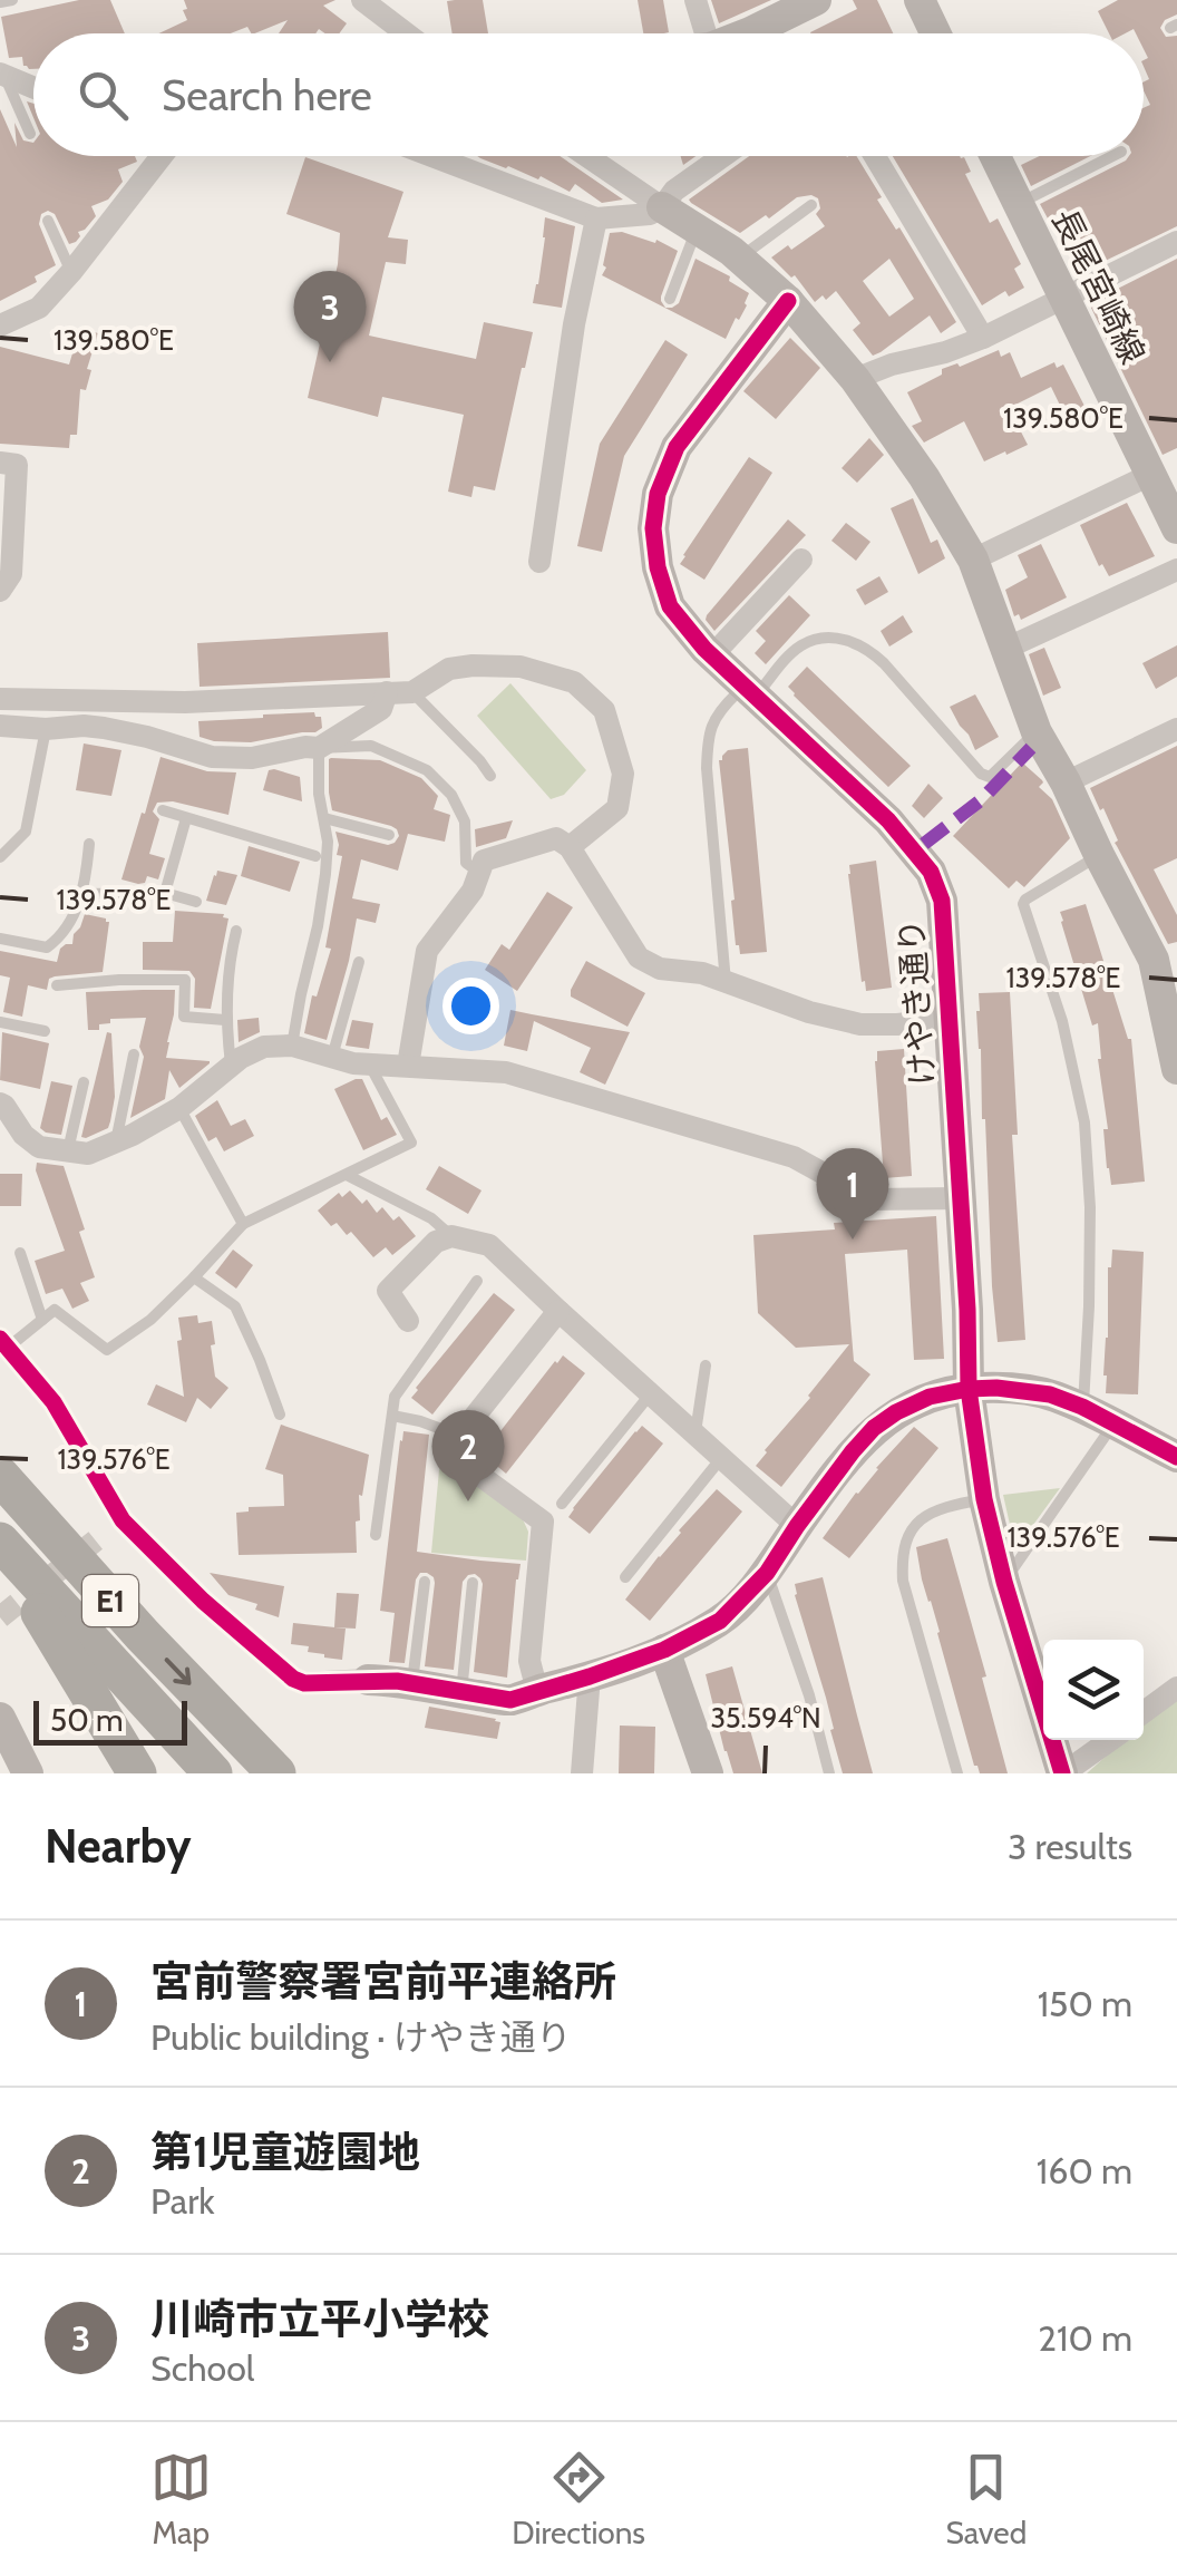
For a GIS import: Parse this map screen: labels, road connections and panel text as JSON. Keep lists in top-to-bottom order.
{
  "streets": {
    "highway": ["E1"],
    "street": ["長尾宮崎線", "けやき通り"]
  },
  "scale_bar": "50 m",
  "page": {
    "search": "Search here",
    "pins": ["3", "1", "2"],
    "scale": "50 m",
    "heading": ["Nearby", "3 results"],
    "list": [
      {
        "mark": "1",
        "name": "宮前警察署宮前平連絡所",
        "note": "Public building · けやき通り",
        "value": "150 m"
      },
      {
        "mark": "2",
        "name": "第1児童遊園地",
        "note": "Park",
        "value": "160 m"
      },
      {
        "mark": "3",
        "name": "川崎市立平小学校",
        "note": "School",
        "value": "210 m"
      }
    ],
    "nav": ["Map", "Directions", "Saved"]
  },
  "coordinates": [
    "139.580°E",
    "139.578°E",
    "139.576°E",
    "35.594°N"
  ]
}
